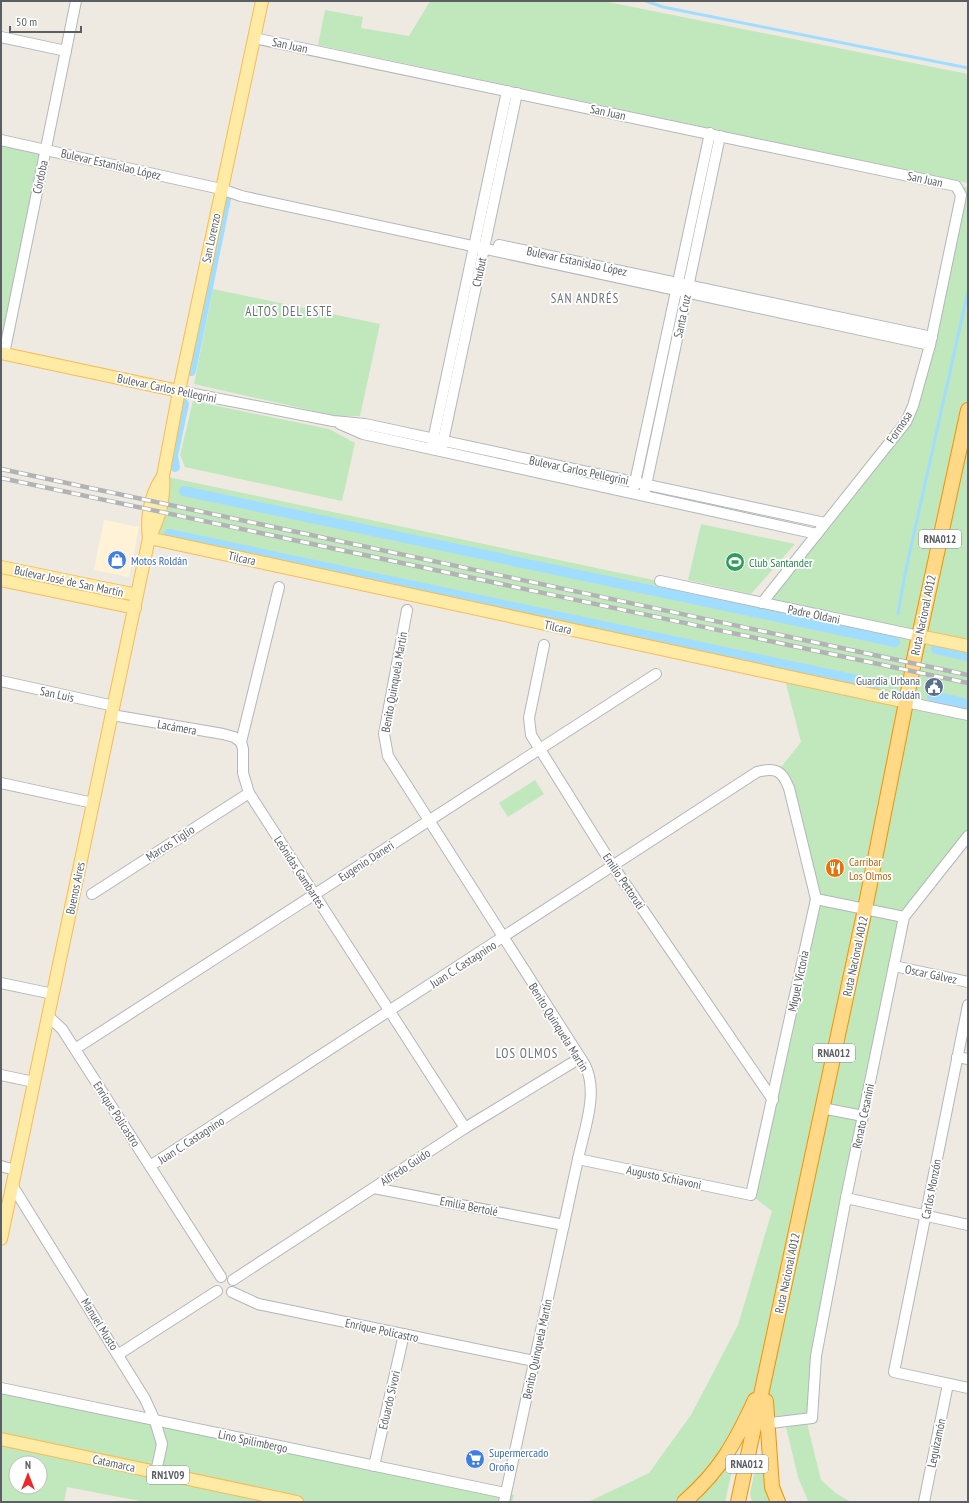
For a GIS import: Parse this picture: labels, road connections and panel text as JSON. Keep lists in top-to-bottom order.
{
  "streets": {
    "highway": ["RNA012", "Ruta Nacional A012"],
    "main road": [
      "San Lorenzo",
      "Bulevar Carlos Pellegrini",
      "Tilcara",
      "Bulevar José de San Martín",
      "Padre Oldani",
      "Buenos Aires",
      "Catamarca",
      "RN1V09"
    ],
    "street": [
      "San Juan",
      "Bulevar Estanislao López",
      "Córdoba",
      "Chubut",
      "Santa Cruz",
      "Formosa",
      "Benito Quinquela Martín",
      "San Luis",
      "Lacámera",
      "Marcos Tiglio",
      "Eugenio Daneri",
      "Leónidas Gambartes",
      "Emilio Pettoruti",
      "Juan C. Castagnino",
      "Oscar Gálvez",
      "Miguel Victoria",
      "Enrique Policastro",
      "Renato Cesanini",
      "Alfredo Guido",
      "Augusto Schiavoni",
      "Carlos Monzón",
      "Emilia Bertolé",
      "Manuel Musto",
      "Eduardo Sívori",
      "Lino Spilimbergo",
      "Leguizamón"
    ]
  },
  "crossings": [
    ["San Juan", "San Lorenzo"],
    ["San Juan", "Chubut"],
    ["San Juan", "Santa Cruz"],
    ["San Juan", "Formosa"],
    ["Bulevar Estanislao López", "Córdoba"],
    ["Bulevar Estanislao López", "San Lorenzo"],
    ["Bulevar Estanislao López", "Chubut"],
    ["Bulevar Estanislao López", "Santa Cruz"],
    ["Bulevar Estanislao López", "Formosa"],
    ["Córdoba", "Bulevar Carlos Pellegrini"],
    ["San Lorenzo", "Bulevar Carlos Pellegrini"],
    ["San Lorenzo", "Buenos Aires"],
    ["Chubut", "Bulevar Carlos Pellegrini"],
    ["Santa Cruz", "Bulevar Carlos Pellegrini"],
    ["Bulevar Carlos Pellegrini", "Formosa"],
    ["Formosa", "Padre Oldani"],
    ["RNA012", "Renato Cesanini"],
    ["Tilcara", "Ruta Nacional A012"],
    ["Tilcara", "Buenos Aires"],
    ["Bulevar José de San Martín", "Buenos Aires"],
    ["Padre Oldani", "Ruta Nacional A012"],
    ["Benito Quinquela Martín", "Eugenio Daneri"],
    ["Benito Quinquela Martín", "Juan C. Castagnino"],
    ["Benito Quinquela Martín", "Enrique Policastro"],
    ["Benito Quinquela Martín", "Alfredo Guido"],
    ["Benito Quinquela Martín", "Augusto Schiavoni"],
    ["Benito Quinquela Martín", "Emilia Bertolé"],
    ["Benito Quinquela Martín", "Lino Spilimbergo"],
    ["San Luis", "Lacámera"],
    ["San Luis", "Buenos Aires"],
    ["Lacámera", "Leónidas Gambartes"],
    ["Lacámera", "Buenos Aires"],
    ["Marcos Tiglio", "Leónidas Gambartes"],
    ["Eugenio Daneri", "Leónidas Gambartes"],
    ["Eugenio Daneri", "Emilio Pettoruti"],
    ["Eugenio Daneri", "Enrique Policastro"],
    ["Leónidas Gambartes", "Juan C. Castagnino"],
    ["Leónidas Gambartes", "Alfredo Guido"],
    ["Emilio Pettoruti", "Juan C. Castagnino"],
    ["Emilio Pettoruti", "Miguel Victoria"],
    ["Buenos Aires", "Enrique Policastro"],
    ["Buenos Aires", "Manuel Musto"],
    ["Juan C. Castagnino", "Miguel Victoria"],
    ["Juan C. Castagnino", "Enrique Policastro"],
    ["Oscar Gálvez", "Renato Cesanini"],
    ["Miguel Victoria", "Augusto Schiavoni"],
    ["Enrique Policastro", "Alfredo Guido"],
    ["Enrique Policastro", "Eduardo Sívori"],
    ["Alfredo Guido", "Emilia Bertolé"],
    ["Carlos Monzón", "Leguizamón"],
    ["Manuel Musto", "Lino Spilimbergo"],
    ["Manuel Musto", "Catamarca"],
    ["Eduardo Sívori", "Lino Spilimbergo"]
  ],
  "districts": ["SAN ANDRÉS", "ALTOS DEL ESTE", "LOS OLMOS"],
  "places": {
    "shop": ["Motos Roldán"],
    "sports": ["Club Santander"],
    "public building": ["Guardia Urbana de Roldán"],
    "restaurant": ["Carribar Los Olmos"],
    "supermarket": ["Supermercado Oroño"]
  },
  "scale_bar": "50 m",
  "north": "top"
}
